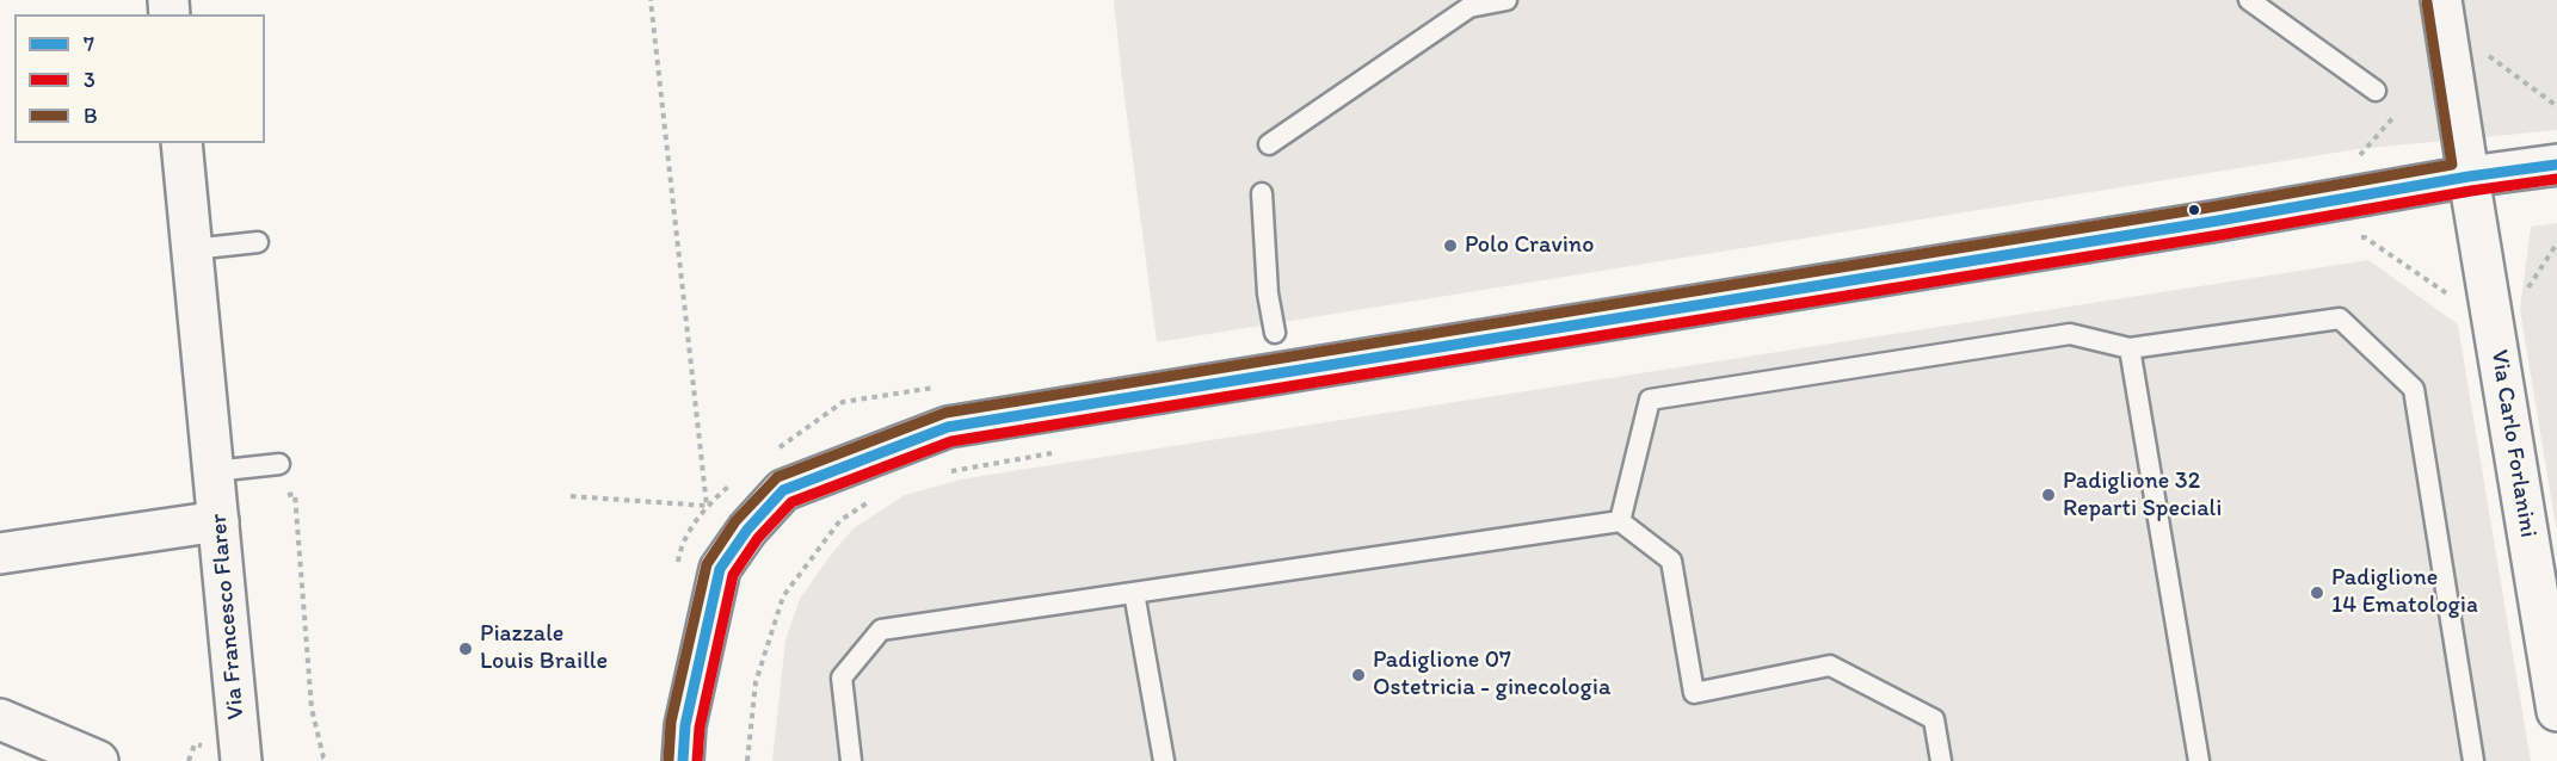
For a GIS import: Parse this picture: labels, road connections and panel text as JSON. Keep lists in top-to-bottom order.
{
  "streets": {
    "main road": ["Via Carlo Forlanini", "Via Francesco Flarer"]
  },
  "places": [
    "Polo Cravino",
    "Padiglione 32 Reparti Speciali",
    "Padiglione 14 Ematologia",
    "Piazzale Louis Braille",
    "Padiglione 07 Ostetricia - ginecologia"
  ],
  "lines": ["transit line B", "transit line 7", "transit line 3"],
  "legend": ["7", "3", "B"]
}
